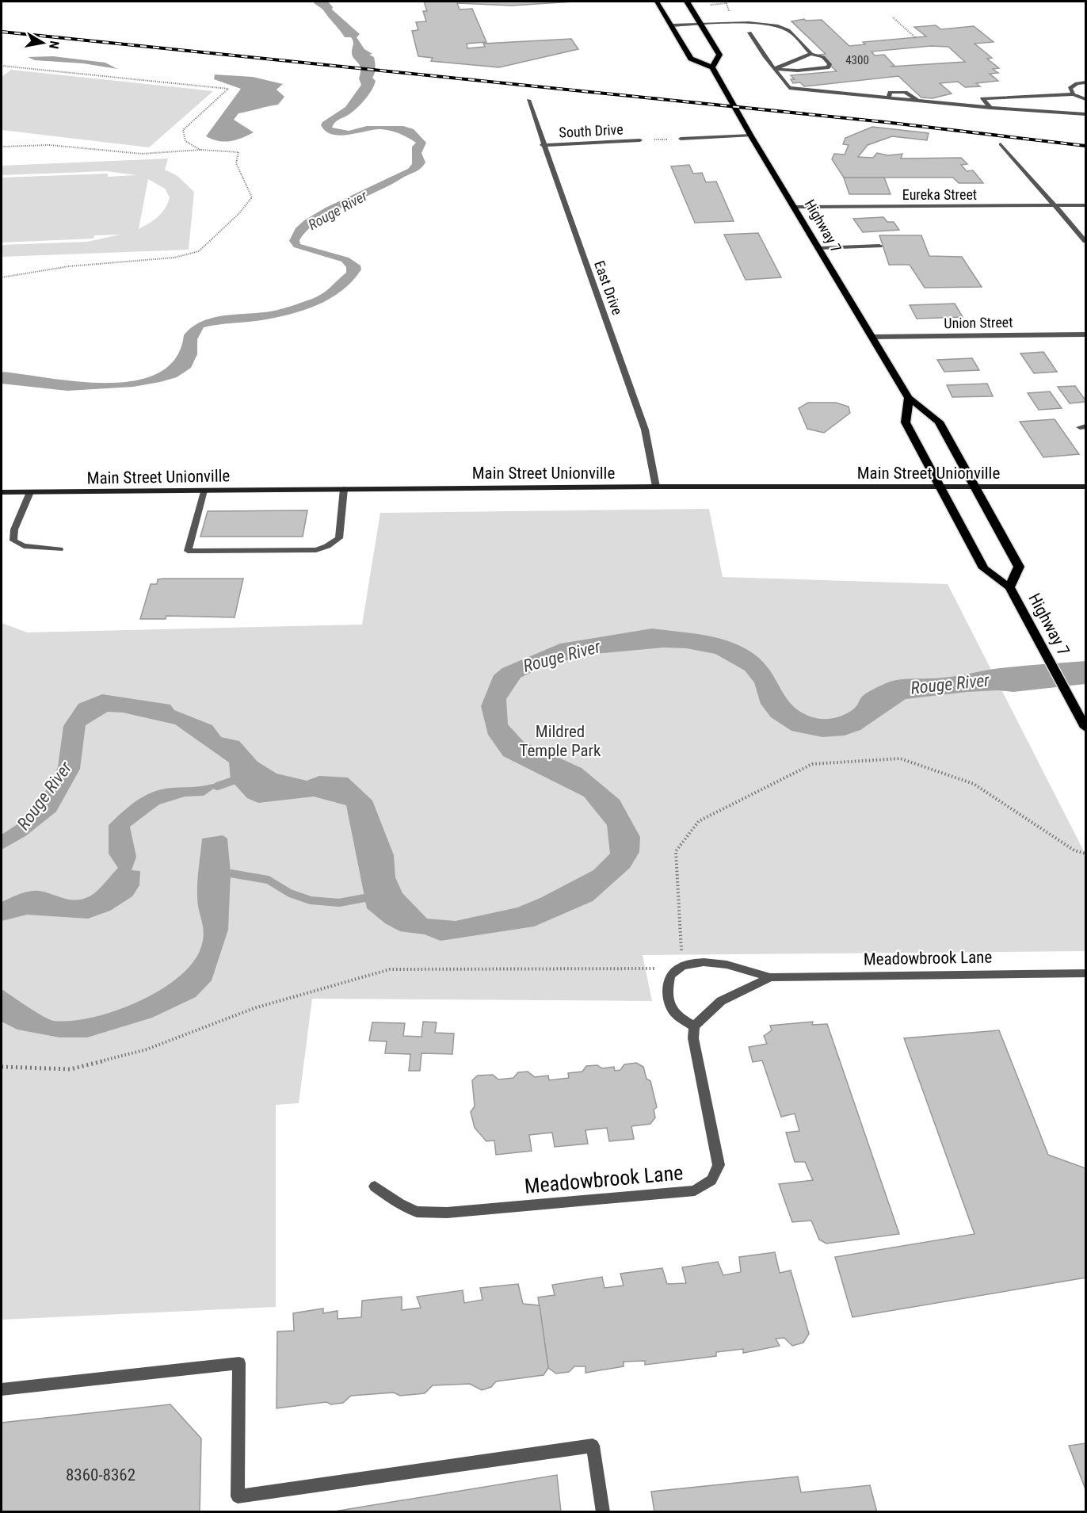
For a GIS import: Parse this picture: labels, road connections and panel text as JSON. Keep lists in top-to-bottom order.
{
  "streets": {
    "main road": ["Highway 7", "Main Street Unionville"],
    "street": [
      "South Drive",
      "Eureka Street",
      "East Drive",
      "Union Street",
      "Meadowbrook Lane"
    ]
  },
  "crossings": [
    ["South Drive", "East Drive"],
    ["Eureka Street", "Highway 7"],
    ["Highway 7", "Union Street"],
    ["Highway 7", "Main Street Unionville"],
    ["East Drive", "Main Street Unionville"]
  ],
  "water": ["Rouge River"],
  "parks": ["Mildred Temple Park"],
  "house_numbers": ["4300", "8360-8362"],
  "north": "right"
}
